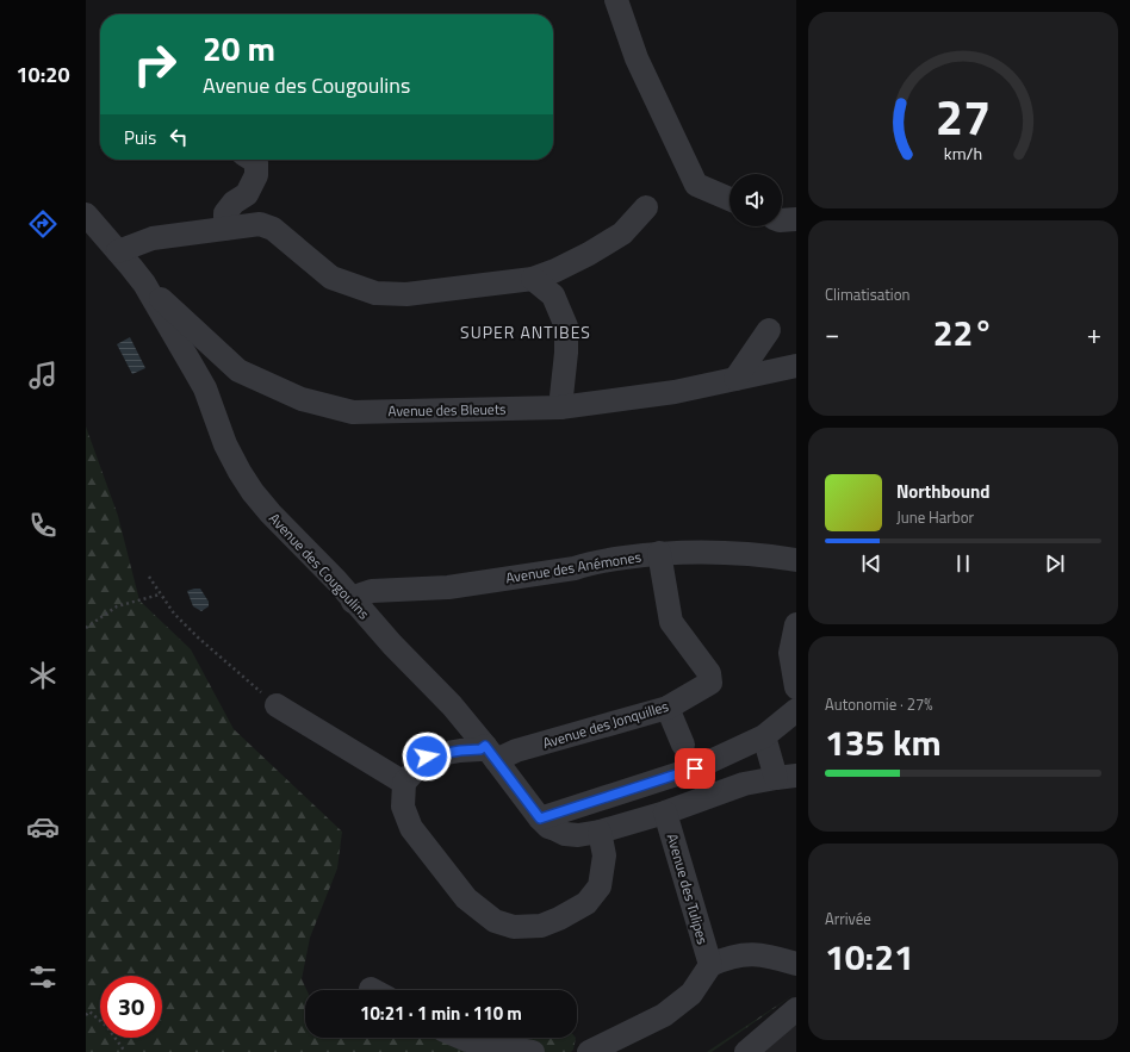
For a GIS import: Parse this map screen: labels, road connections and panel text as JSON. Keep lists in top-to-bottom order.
{
  "streets": {
    "street": [
      "Avenue des Bleuets",
      "Avenue des Cougoulins",
      "Avenue des Anémones",
      "Avenue des Jonquilles",
      "Avenue des Tulipes"
    ]
  },
  "crossings": [
    ["Avenue des Bleuets", "Avenue des Cougoulins"],
    ["Avenue des Cougoulins", "Avenue des Anémones"],
    ["Avenue des Cougoulins", "Avenue des Jonquilles"],
    ["Avenue des Cougoulins", "Avenue des Tulipes"],
    ["Avenue des Anémones", "Avenue des Jonquilles"]
  ],
  "districts": ["SUPER ANTIBES"],
  "page": {
    "tabs": "10:20",
    "turn": ["20 m", "Avenue des Cougoulins"],
    "then": "Puis",
    "tile": [
      "Climatisation",
      ["Autonomie · 27%", "135 km"],
      ["Arrivée", "10:21"]
    ],
    "heat": ["−", "22°", "+"],
    "song": ["Northbound", "June Harbor"],
    "limit": "30",
    "trip": "10:21 · 1 min · 110 m",
    "gauge": ["27", "km/h"]
  }
}
